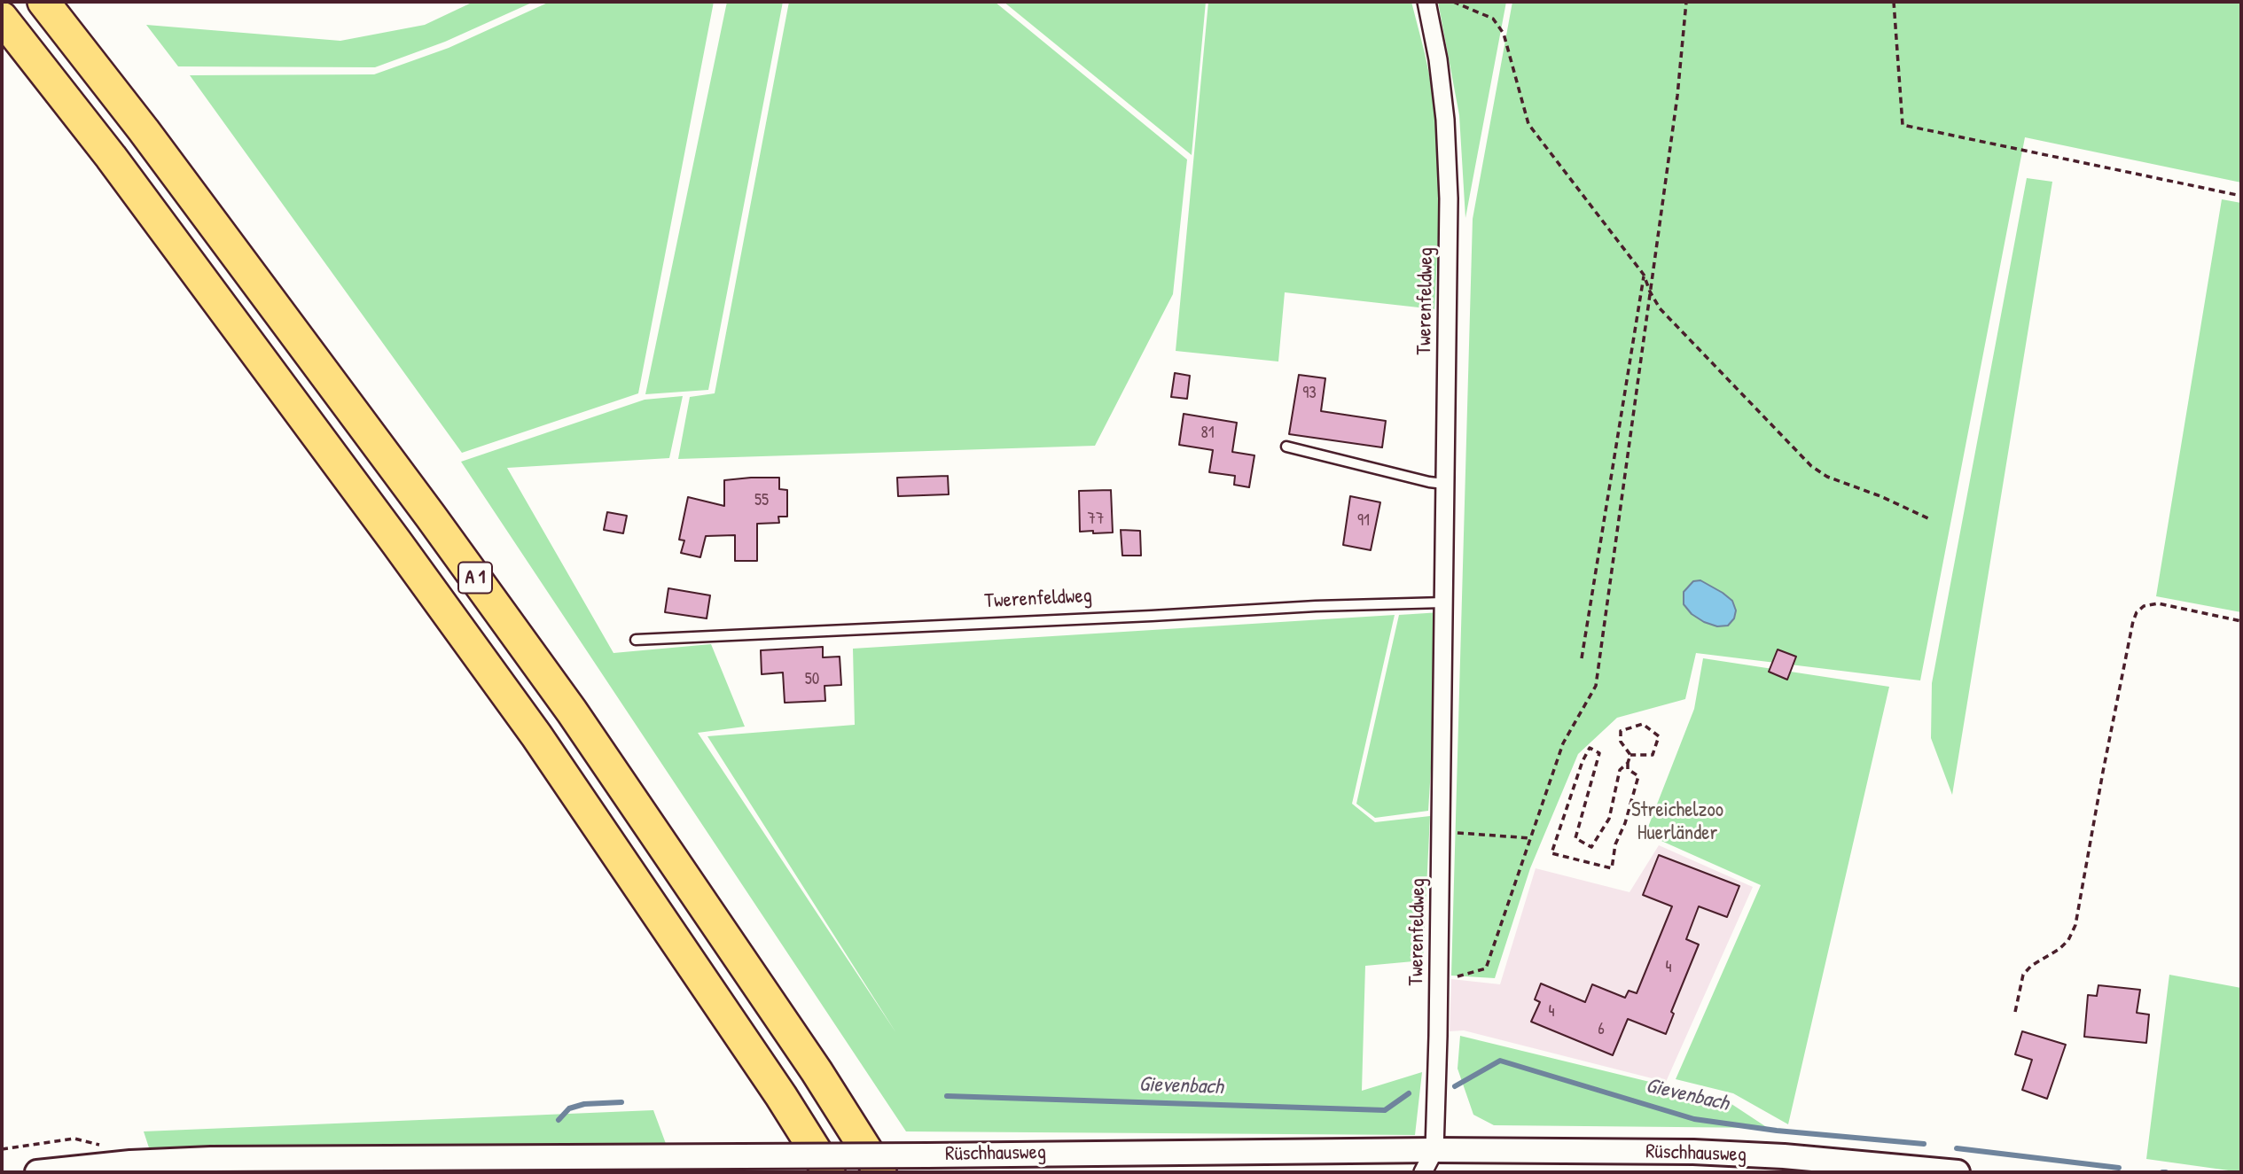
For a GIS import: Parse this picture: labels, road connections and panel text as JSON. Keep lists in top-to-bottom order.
{
  "streets": {
    "highway": ["A 1"],
    "main road": ["Rüschhausweg"],
    "street": ["Twerenfeldweg"]
  },
  "crossings": [
    ["Twerenfeldweg", "Rüschhausweg"]
  ],
  "water": ["Gievenbach"],
  "parks": ["Streichelzoo Huerländer"],
  "house_numbers": [
    "93",
    "81",
    "55",
    "77",
    "91",
    "50",
    "4",
    "4",
    "6"
  ]
}
